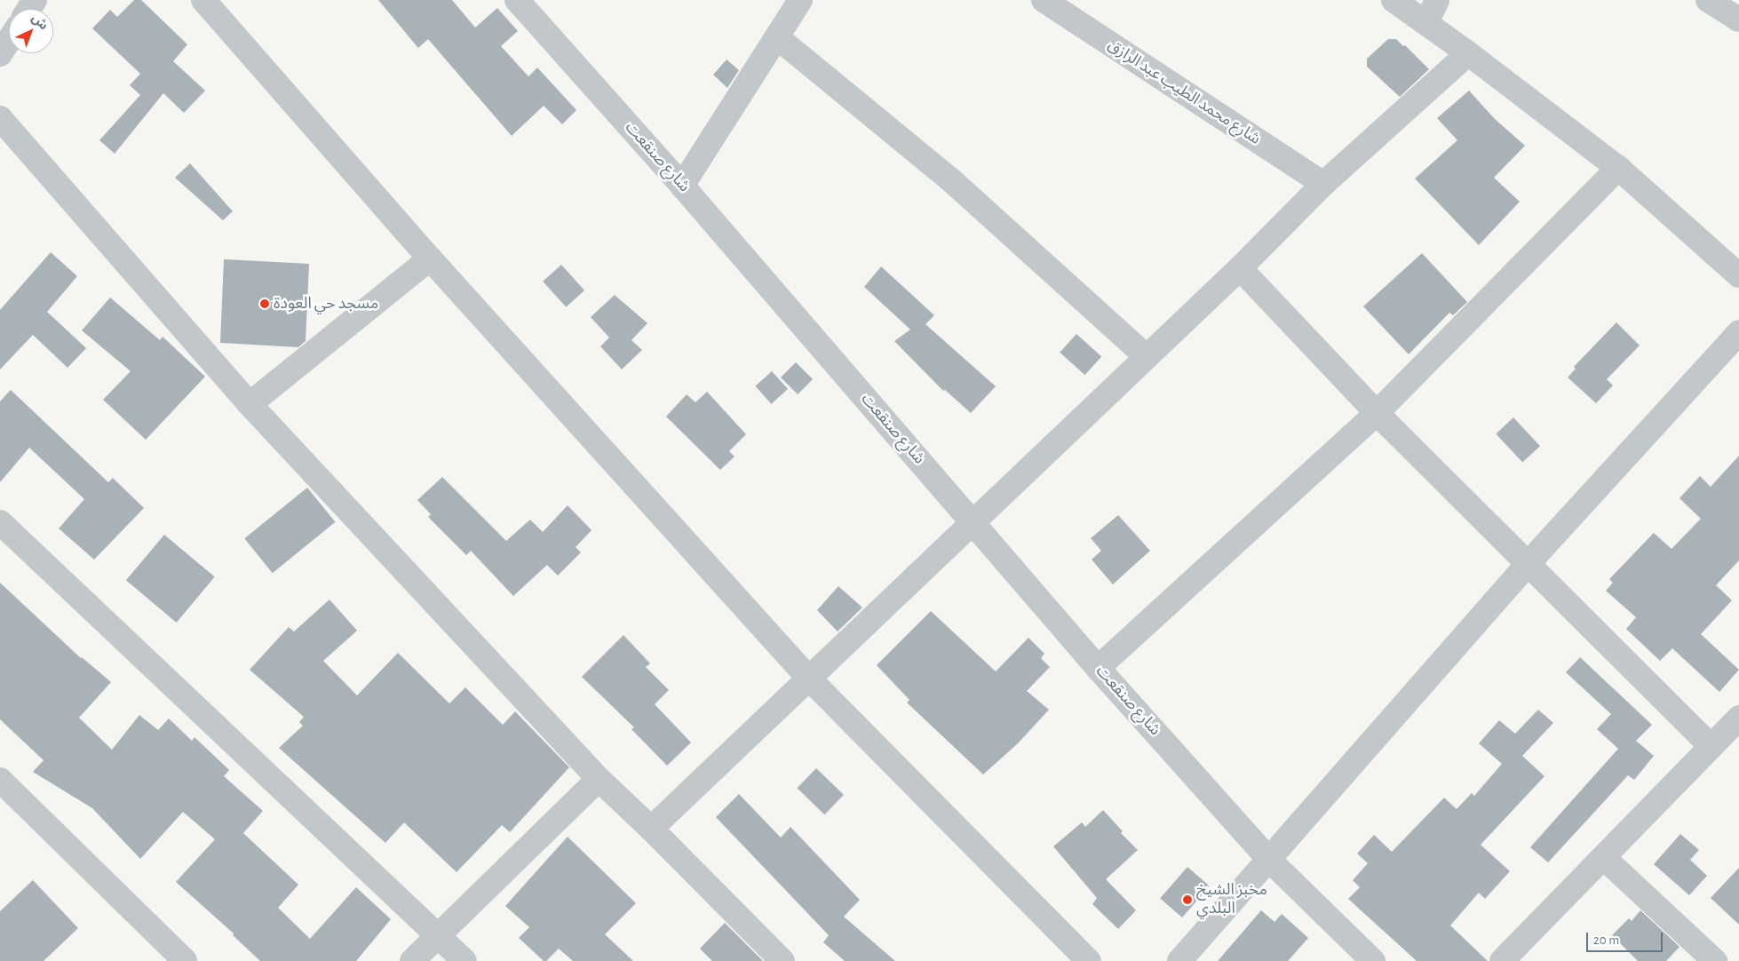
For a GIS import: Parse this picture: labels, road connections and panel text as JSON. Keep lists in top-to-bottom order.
{
  "streets": {
    "street": ["شارع محمد الطيب عبد الرازق", "شارع صنقعت"]
  },
  "places": ["مسجد حي العودة", "مخبز الشيخ البلدي"],
  "scale_bar": "20 m",
  "north": "top right"
}
